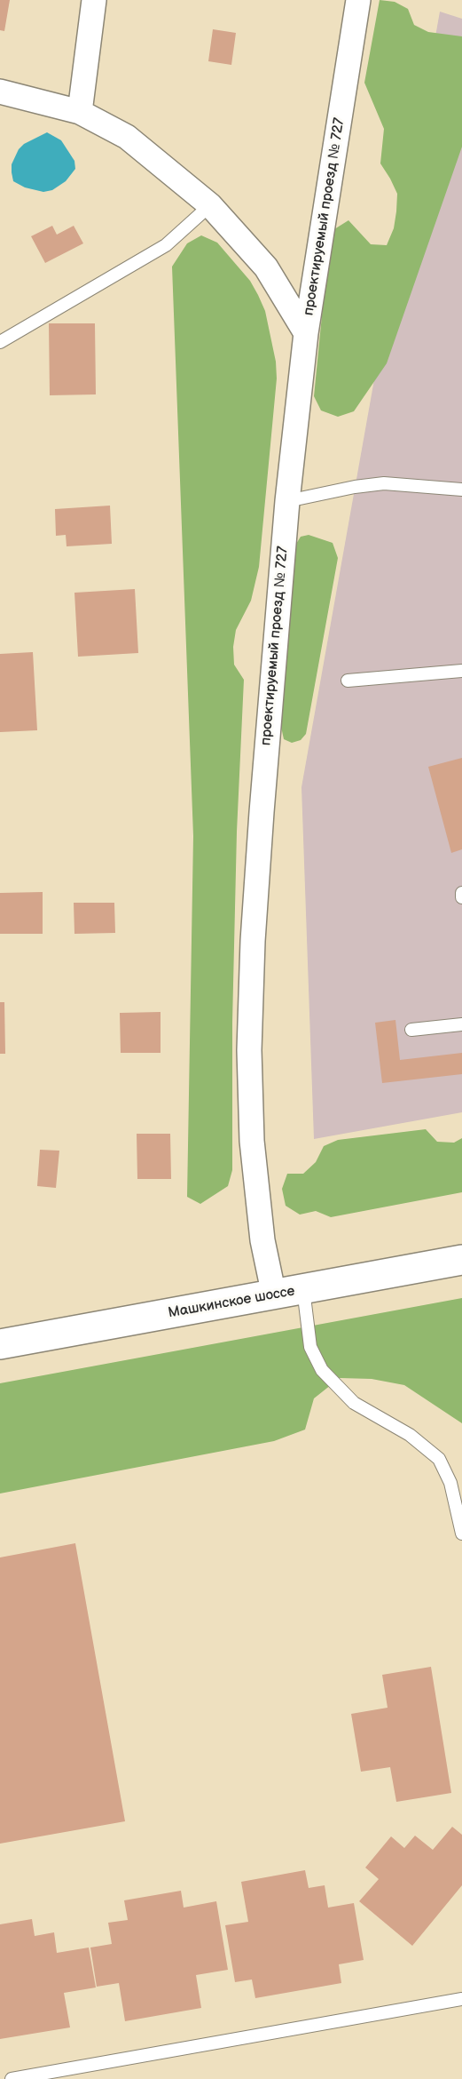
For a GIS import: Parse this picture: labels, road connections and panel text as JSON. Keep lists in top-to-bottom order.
{
  "streets": {
    "main road": ["Машкинское шоссе"],
    "street": ["проектируемый проезд № 727"]
  },
  "crossings": [
    ["проектируемый проезд № 727", "Машкинское шоссе"]
  ]
}
